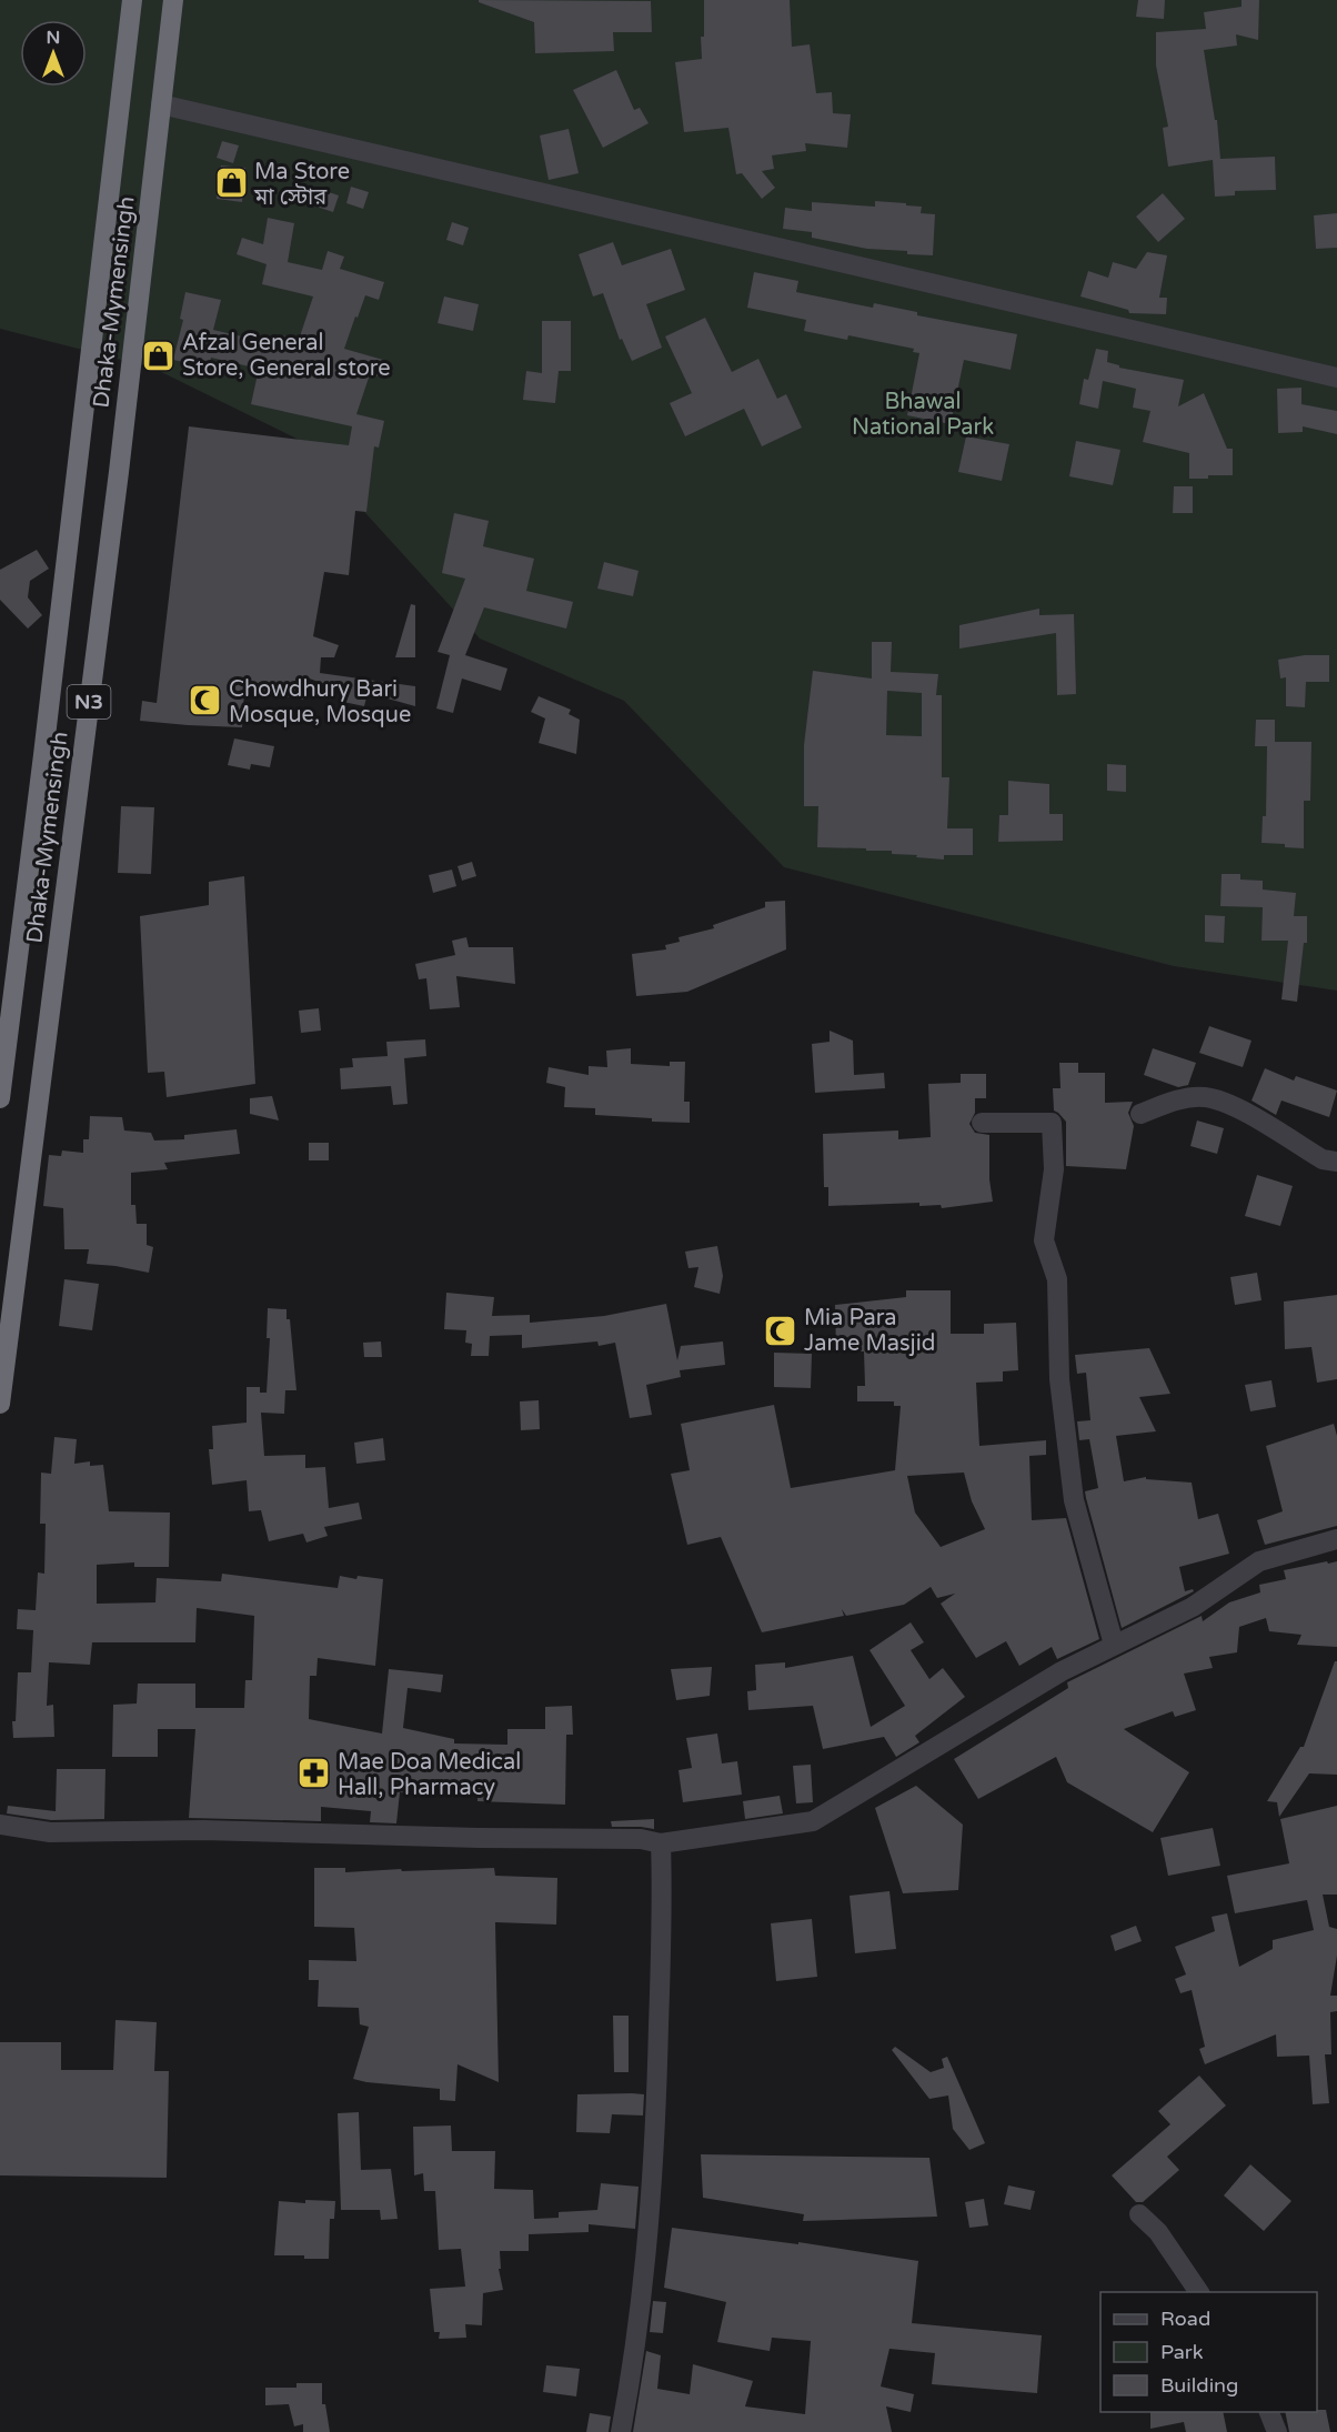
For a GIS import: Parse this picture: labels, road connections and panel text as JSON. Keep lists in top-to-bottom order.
{
  "streets": {
    "highway": ["Dhaka-Mymensingh", "N3"]
  },
  "parks": ["Bhawal National Park"],
  "places": {
    "shop": ["Ma Store মা স্টোর", "Afzal General Store, General store"],
    "mosque": ["Chowdhury Bari Mosque, Mosque", "Mia Para Jame Masjid"],
    "pharmacy": ["Mae Doa Medical Hall, Pharmacy"]
  },
  "legend": ["Road", "Park", "Building"],
  "north": "top"
}
